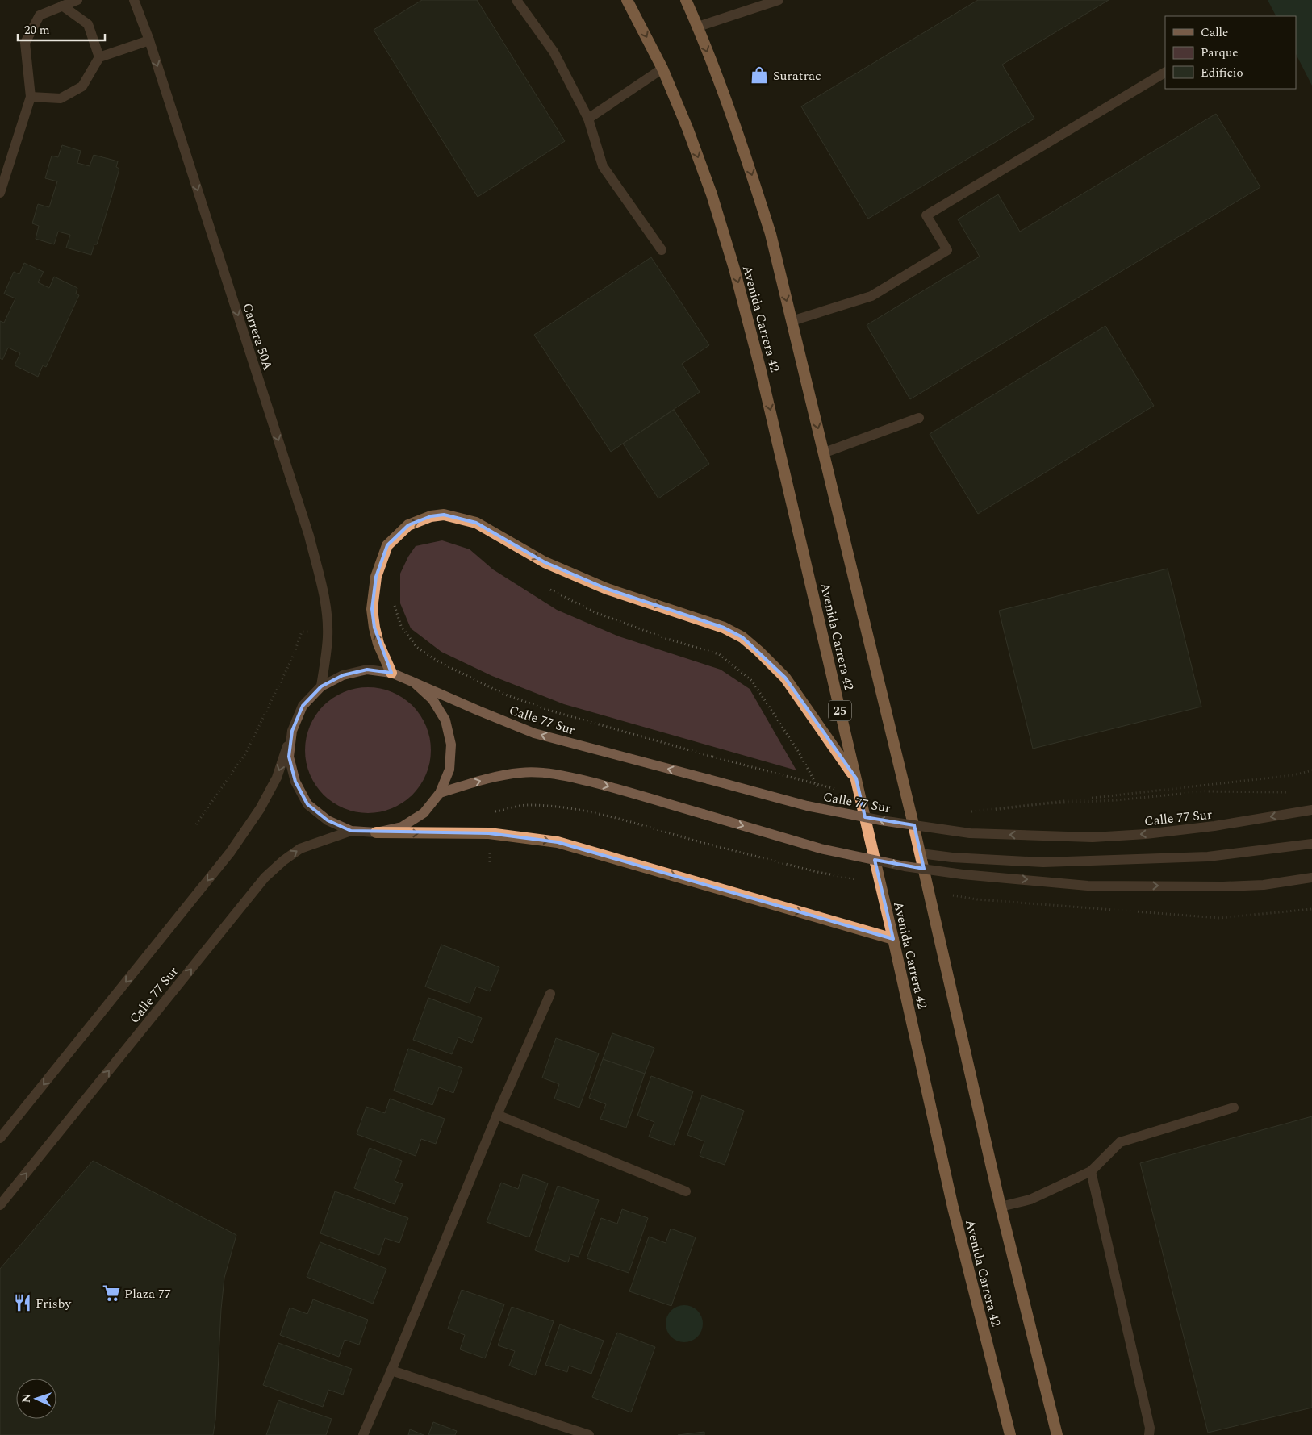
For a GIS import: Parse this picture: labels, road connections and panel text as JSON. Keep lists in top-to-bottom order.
{
  "streets": {
    "highway": ["Avenida Carrera 42", "25"],
    "street": ["Carrera 50A", "Calle 77 Sur"]
  },
  "crossings": [
    ["Carrera 50A", "Calle 77 Sur"]
  ],
  "one_way": ["Carrera 50A"],
  "places": {
    "shop": ["Suratrac"],
    "supermarket": ["Plaza 77"],
    "restaurant": ["Frisby"]
  },
  "legend": ["Calle", "Parque", "Edificio"],
  "scale_bar": "20 m",
  "north": "left"
}
